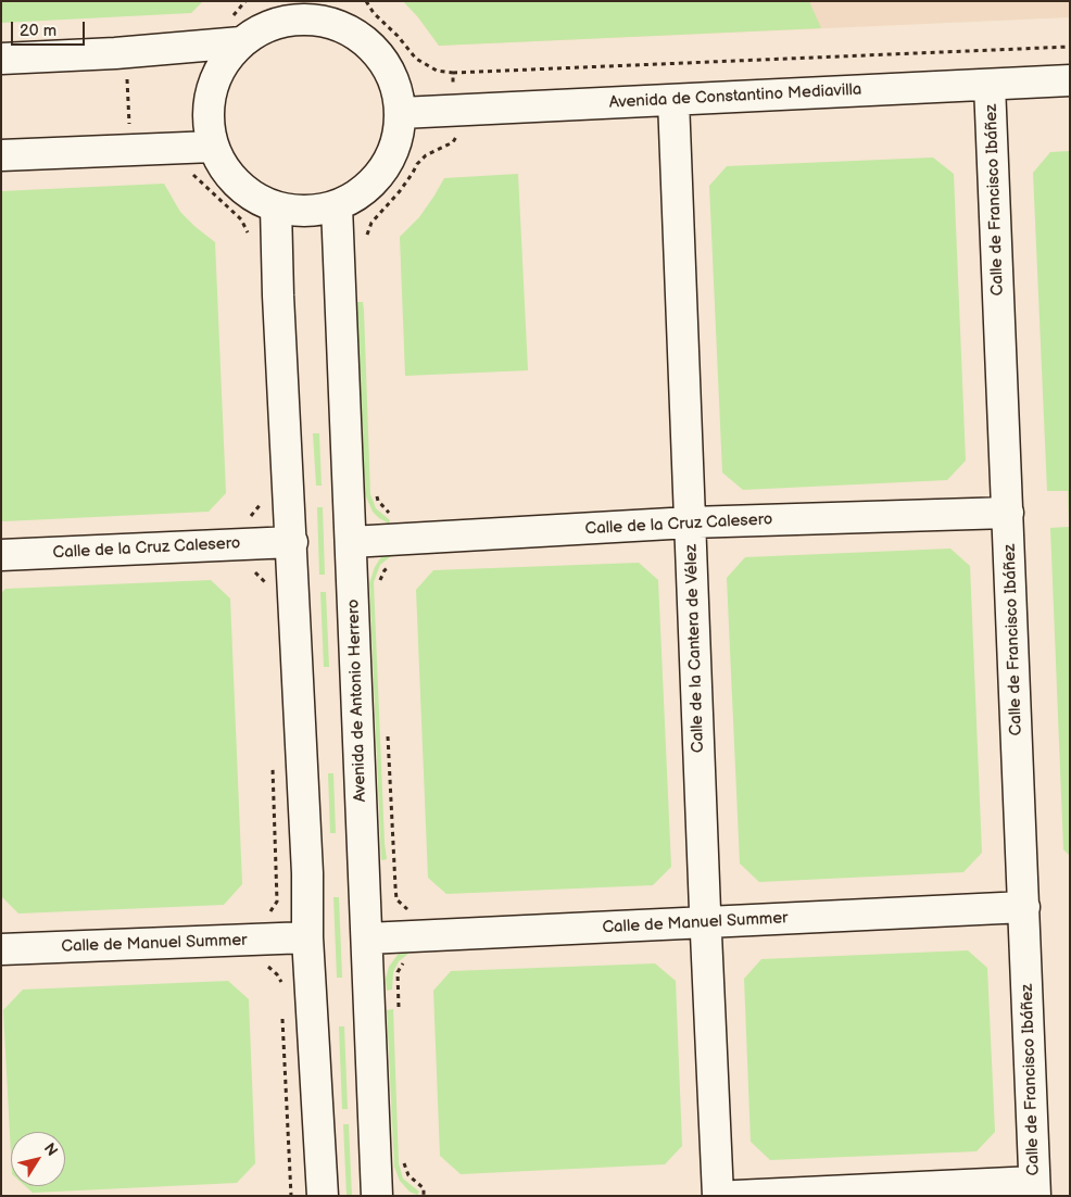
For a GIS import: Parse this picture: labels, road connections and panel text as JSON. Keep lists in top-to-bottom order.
{
  "streets": {
    "street": [
      "Avenida de Constantino Mediavilla",
      "Calle de Francisco Ibáñez",
      "Calle de la Cruz Calesero",
      "Calle de la Cantera de Vélez",
      "Avenida de Antonio Herrero",
      "Calle de Manuel Summer"
    ]
  },
  "crossings": [
    ["Avenida de Constantino Mediavilla", "Calle de Francisco Ibáñez"],
    ["Avenida de Constantino Mediavilla", "Calle de la Cantera de Vélez"],
    ["Calle de Francisco Ibáñez", "Calle de la Cruz Calesero"],
    ["Calle de Francisco Ibáñez", "Calle de Manuel Summer"],
    ["Calle de la Cruz Calesero", "Calle de la Cantera de Vélez"],
    ["Calle de la Cruz Calesero", "Avenida de Antonio Herrero"],
    ["Calle de la Cantera de Vélez", "Calle de Manuel Summer"],
    ["Avenida de Antonio Herrero", "Calle de Manuel Summer"]
  ],
  "scale_bar": "20 m",
  "north": "top right"
}
